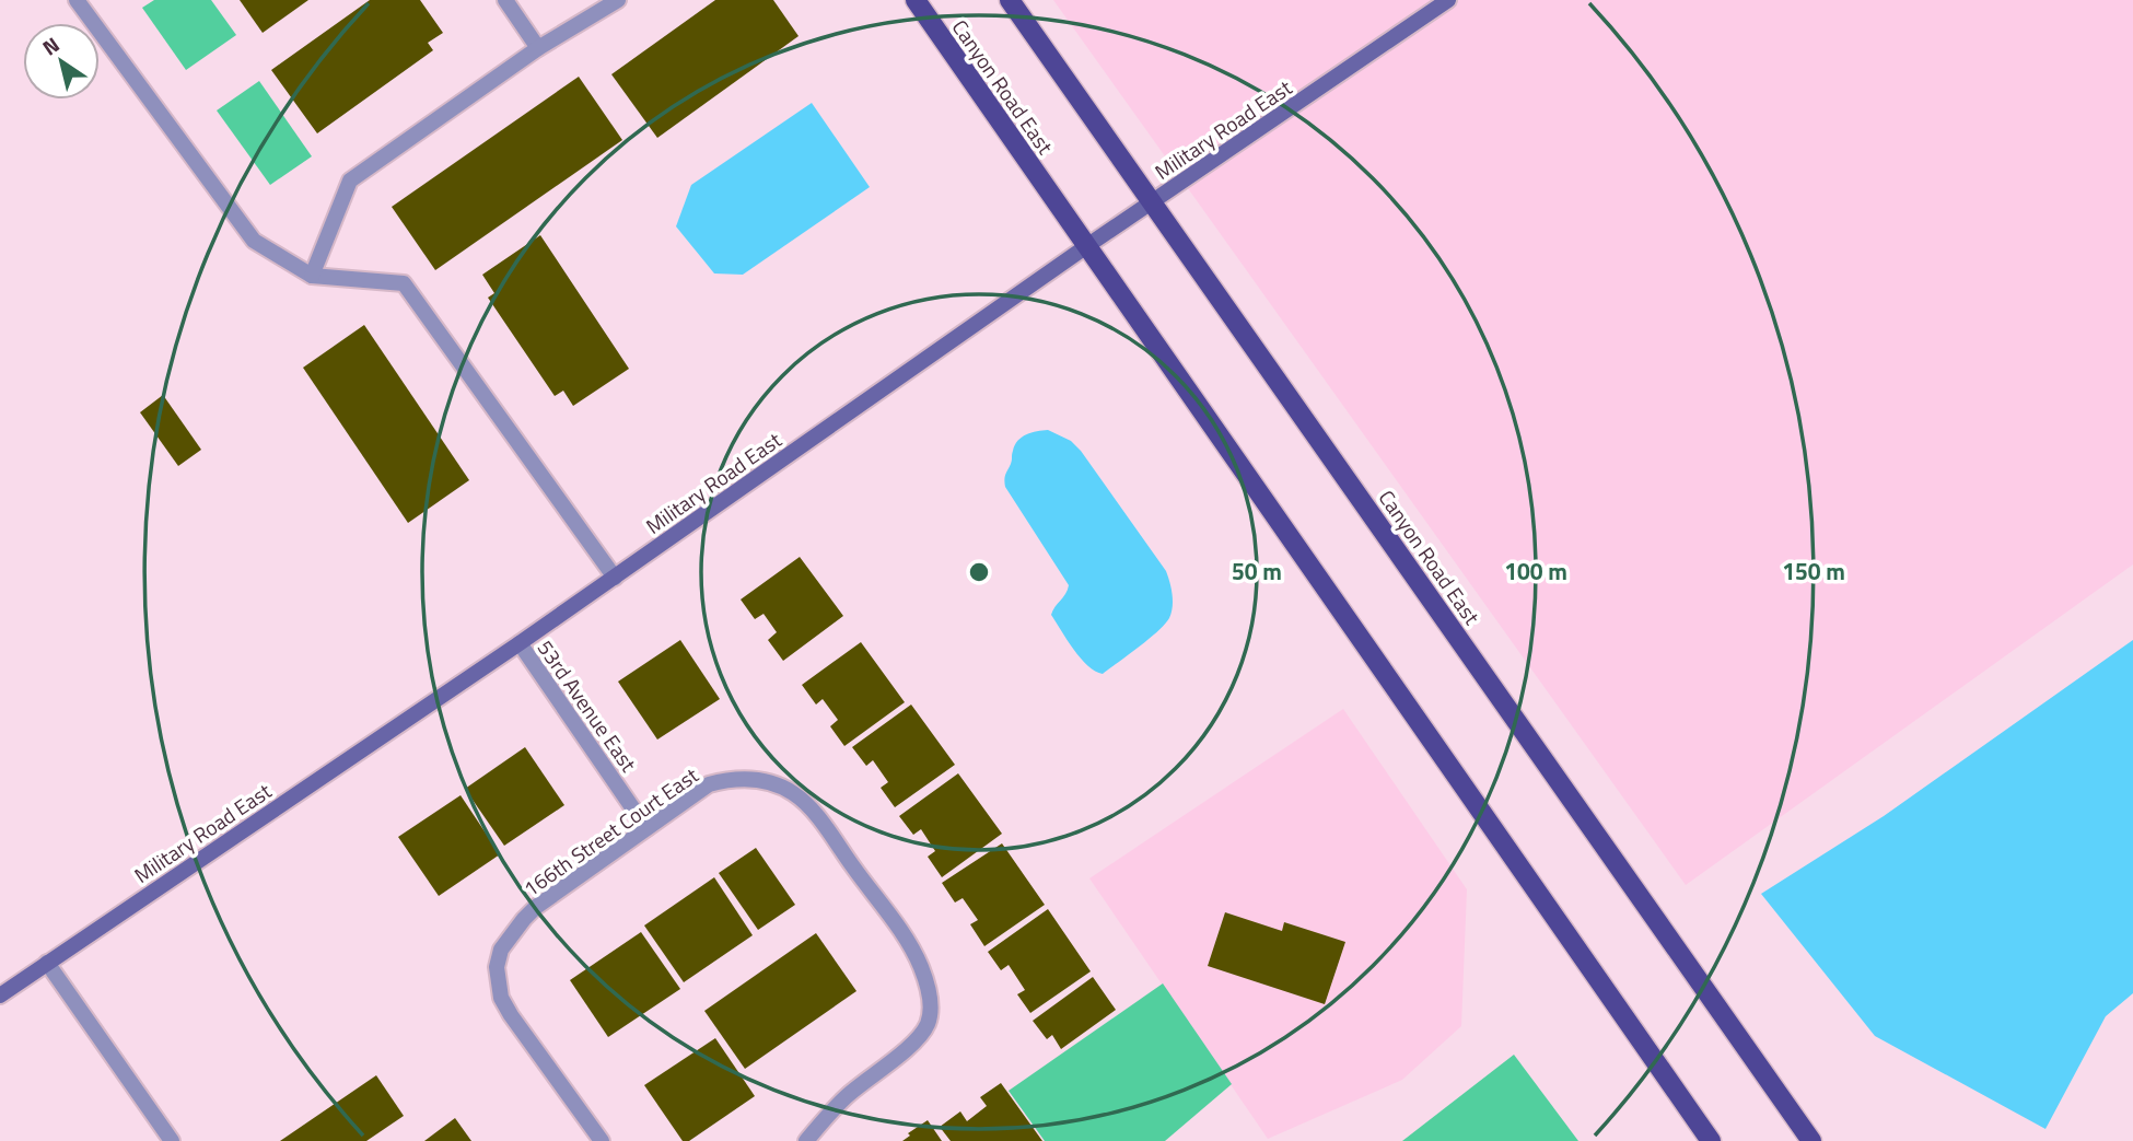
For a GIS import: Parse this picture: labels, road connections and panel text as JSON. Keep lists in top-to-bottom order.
{
  "streets": {
    "main road": ["Canyon Road East"],
    "street": ["Military Road East", "53rd Avenue East", "166th Street Court East"]
  },
  "crossings": [
    ["Canyon Road East", "Military Road East"],
    ["Military Road East", "53rd Avenue East"],
    ["53rd Avenue East", "166th Street Court East"]
  ],
  "north": "top left",
  "rings": ["50 m", "100 m", "150 m"]
}
